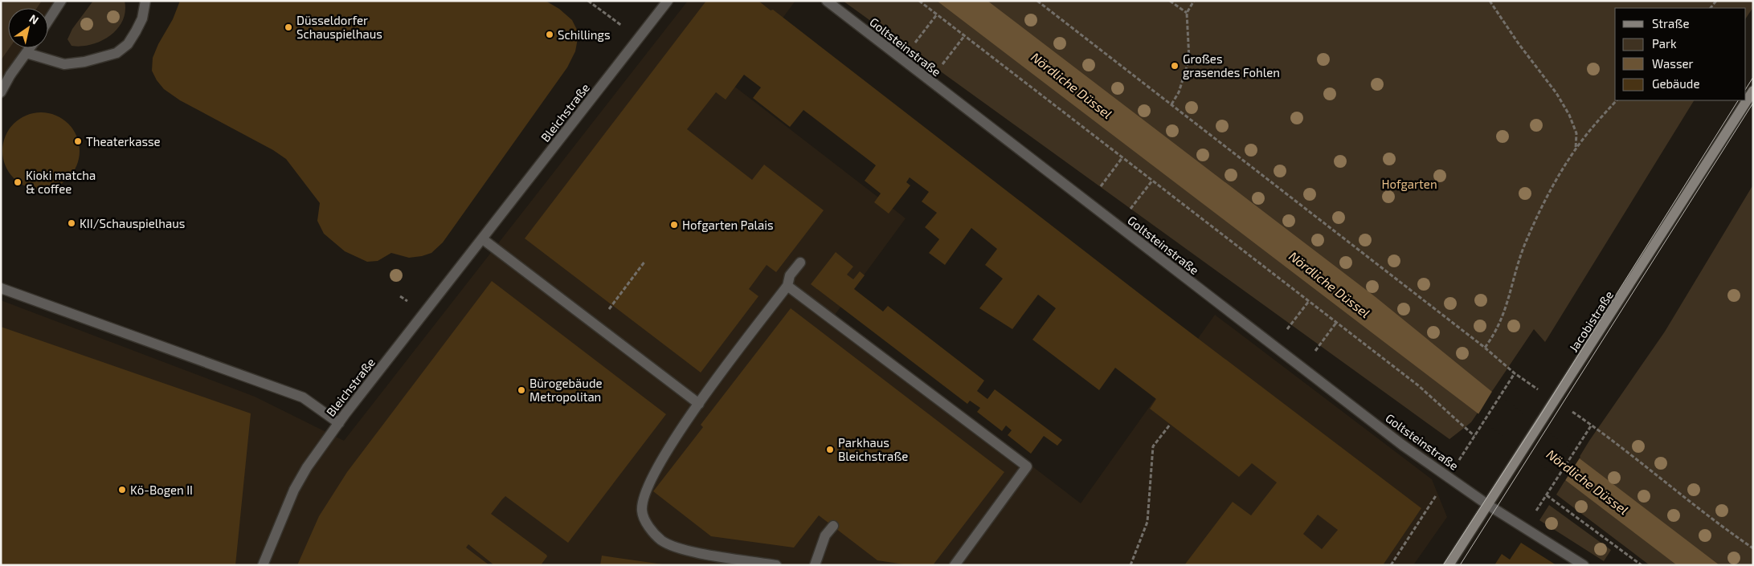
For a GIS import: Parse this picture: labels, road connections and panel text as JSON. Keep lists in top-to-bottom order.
{
  "streets": {
    "main road": ["Jacobistraße"],
    "street": ["Goltsteinstraße", "Bleichstraße"]
  },
  "crossings": [
    ["Goltsteinstraße", "Jacobistraße"]
  ],
  "water": ["Nördliche Düssel"],
  "parks": ["Hofgarten"],
  "places": [
    "Düsseldorfer Schauspielhaus",
    "Schillings",
    "Großes grasendes Fohlen",
    "Theaterkasse",
    "Kioki matcha & coffee",
    "KII/Schauspielhaus",
    "Hofgarten Palais",
    "Bürogebäude Metropolitan",
    "Parkhaus Bleichstraße",
    "Kö-Bogen II"
  ],
  "legend": [
    "Straße",
    "Park",
    "Wasser",
    "Gebäude"
  ],
  "north": "top right"
}
